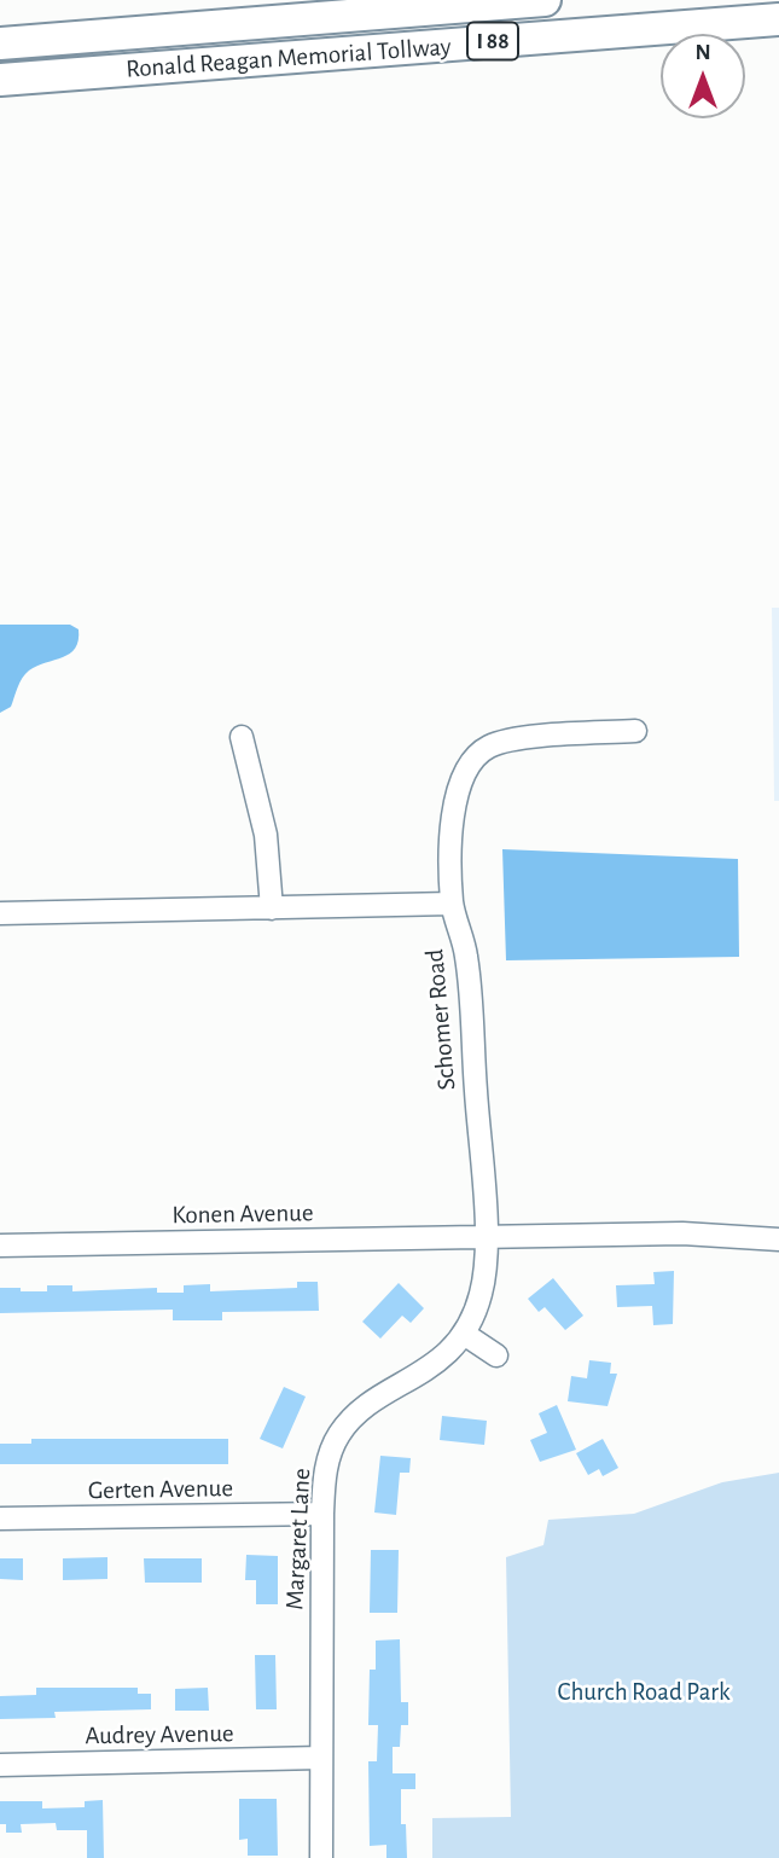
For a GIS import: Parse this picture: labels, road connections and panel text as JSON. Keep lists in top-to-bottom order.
{
  "streets": {
    "highway": ["I 88", "Ronald Reagan Memorial Tollway"],
    "street": [
      "Schomer Road",
      "Konen Avenue",
      "Gerten Avenue",
      "Margaret Lane",
      "Audrey Avenue"
    ]
  },
  "crossings": [
    ["Schomer Road", "Konen Avenue"],
    ["Schomer Road", "Margaret Lane"],
    ["Konen Avenue", "Margaret Lane"],
    ["Gerten Avenue", "Margaret Lane"],
    ["Margaret Lane", "Audrey Avenue"]
  ],
  "parks": ["Church Road Park"],
  "north": "top"
}
